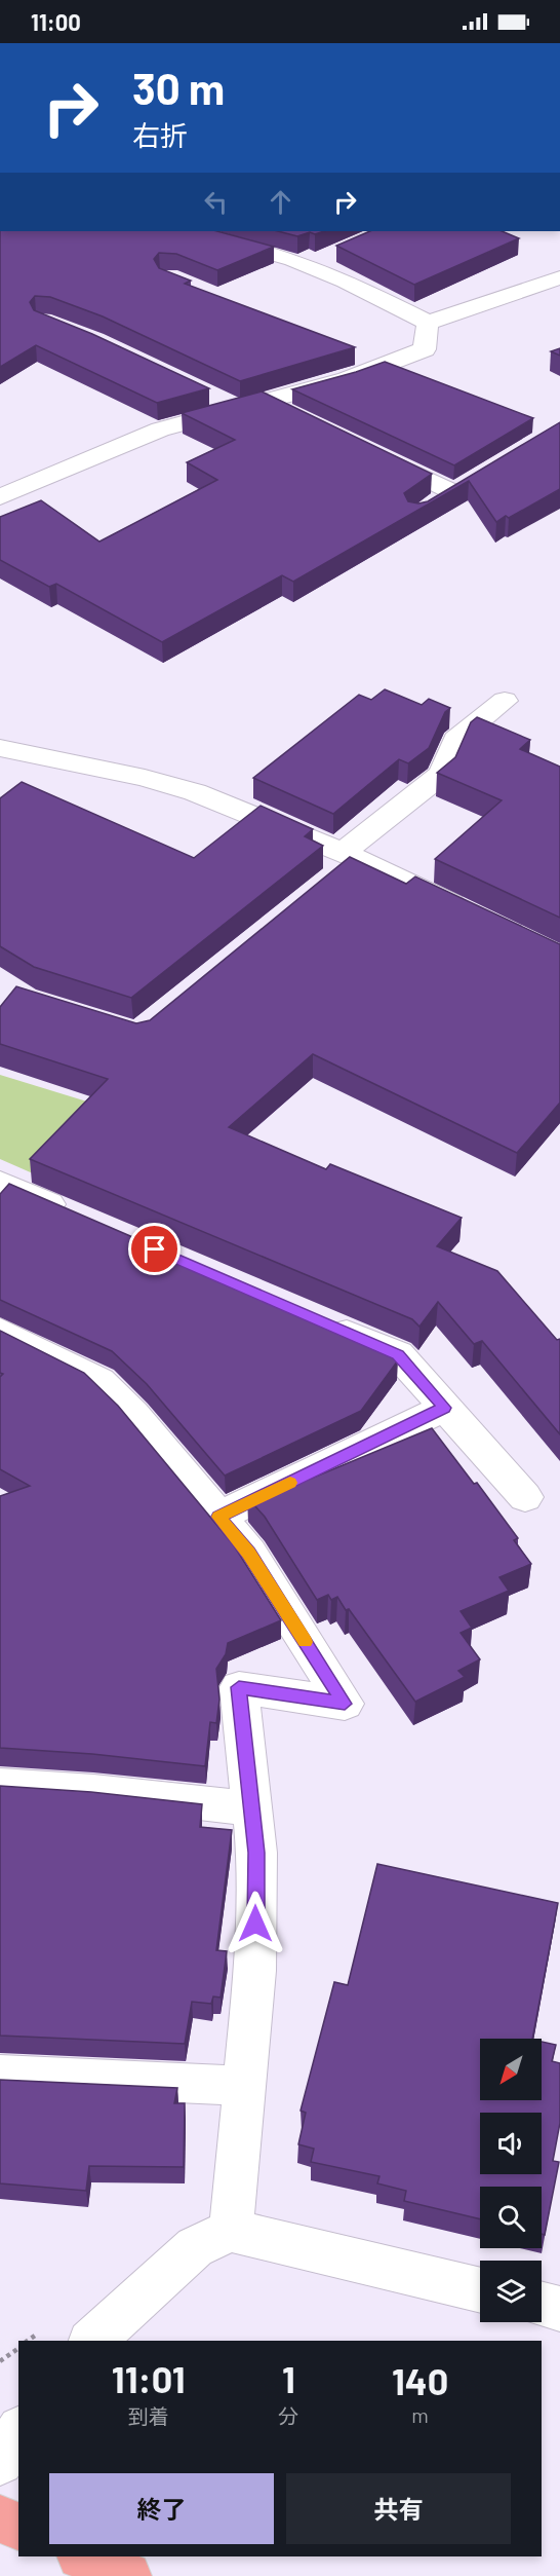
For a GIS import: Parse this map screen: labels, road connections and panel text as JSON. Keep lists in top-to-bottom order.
{
  "north": "bottom left",
  "page": {
    "status": "11:00",
    "turn": ["30 m", "右折"],
    "eta": [
      "11:01",
      "到着",
      "1",
      "分",
      "140",
      "m"
    ],
    "buttons": ["終了", "共有"]
  }
}
